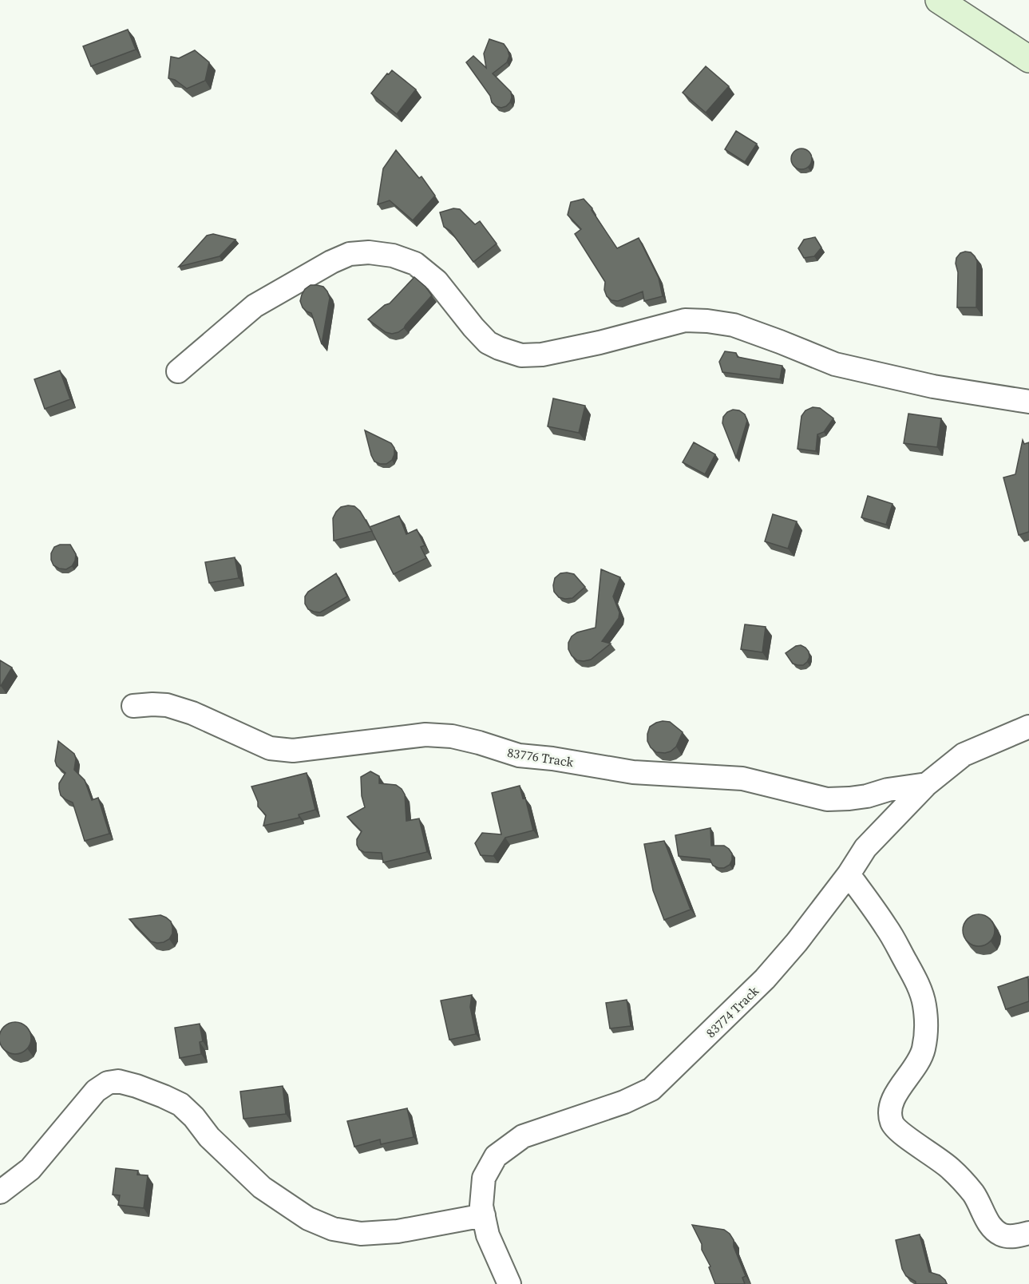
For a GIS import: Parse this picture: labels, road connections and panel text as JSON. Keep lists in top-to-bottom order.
{
  "streets": {
    "street": ["83776 Track", "83774 Track"]
  },
  "crossings": [
    ["83776 Track", "83774 Track"]
  ]
}
